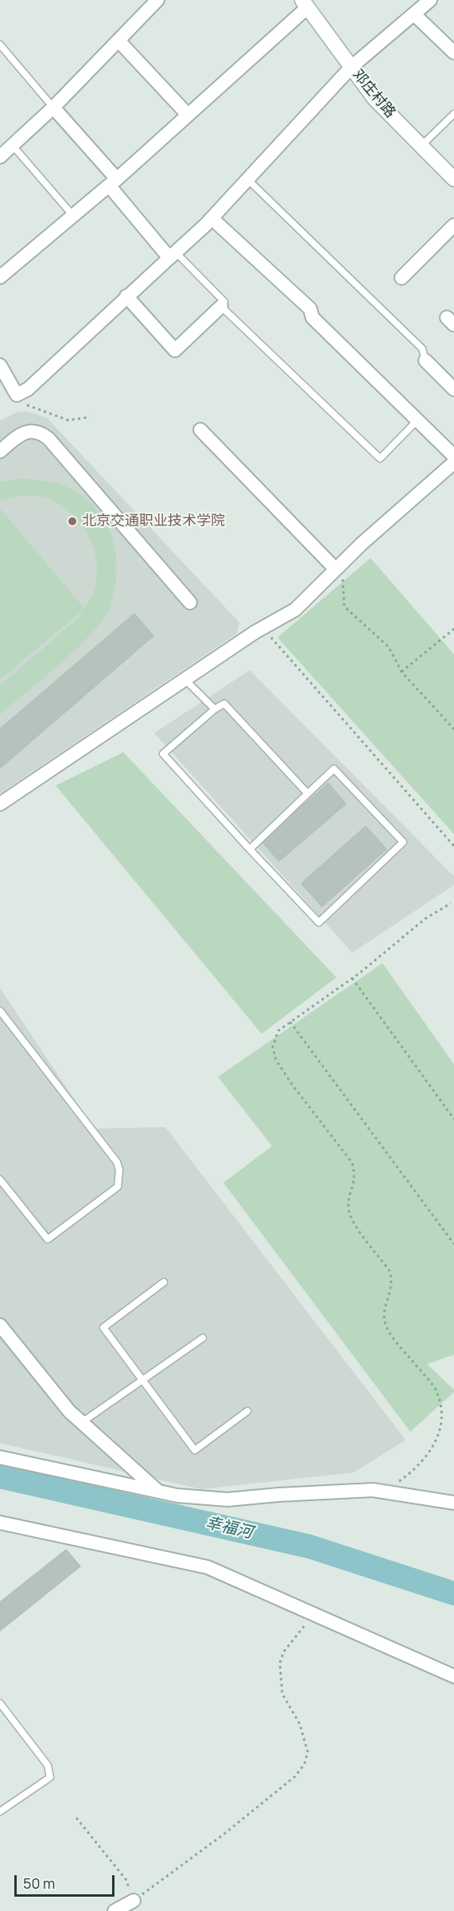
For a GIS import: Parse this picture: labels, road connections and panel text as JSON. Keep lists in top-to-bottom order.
{
  "streets": {
    "street": ["邓庄村路"]
  },
  "water": ["幸福河"],
  "places": ["北京交通职业技术学院"],
  "scale_bar": "50 m"
}
